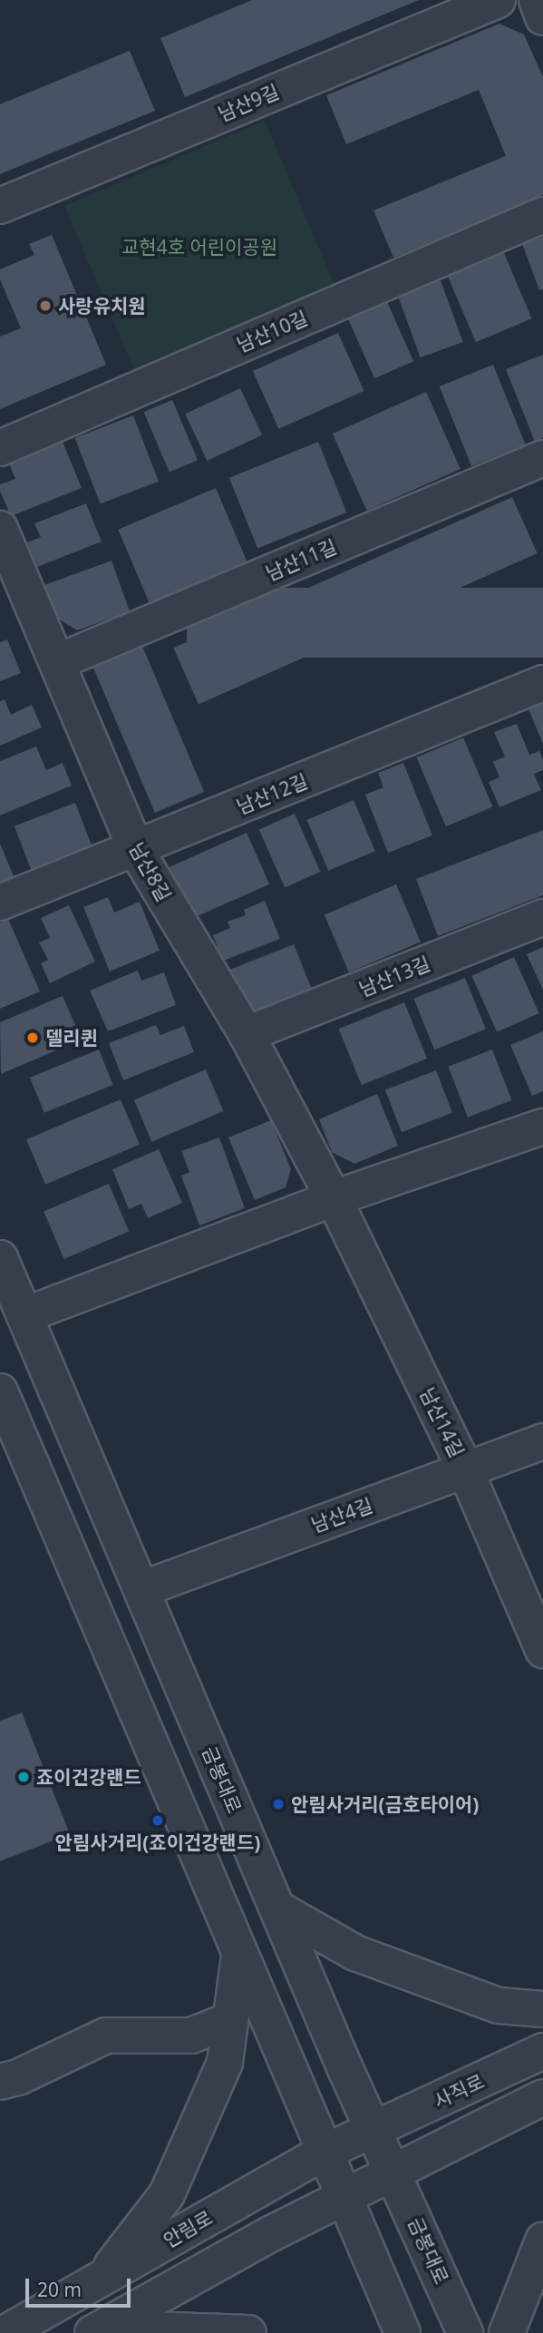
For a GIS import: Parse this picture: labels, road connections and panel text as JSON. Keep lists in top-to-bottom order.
{
  "streets": {
    "street": [
      "남산9길",
      "남산10길",
      "남산11길",
      "남산12길",
      "남산8길",
      "남산13길",
      "남산14길",
      "남산4길",
      "금봉대로",
      "사직로",
      "안림로"
    ]
  },
  "crossings": [
    ["남산11길", "남산8길"],
    ["남산12길", "남산8길"],
    ["남산8길", "남산13길"],
    ["남산8길", "남산14길"],
    ["남산14길", "남산4길"],
    ["남산4길", "금봉대로"],
    ["금봉대로", "사직로"],
    ["금봉대로", "안림로"],
    ["사직로", "안림로"]
  ],
  "parks": ["교현4호 어린이공원"],
  "places": [
    "사랑유치원",
    "델리퀸",
    "죠이건강랜드",
    "안림사거리(금호타이어)",
    "안림사거리(죠이건강랜드)"
  ],
  "scale_bar": "20 m"
}
